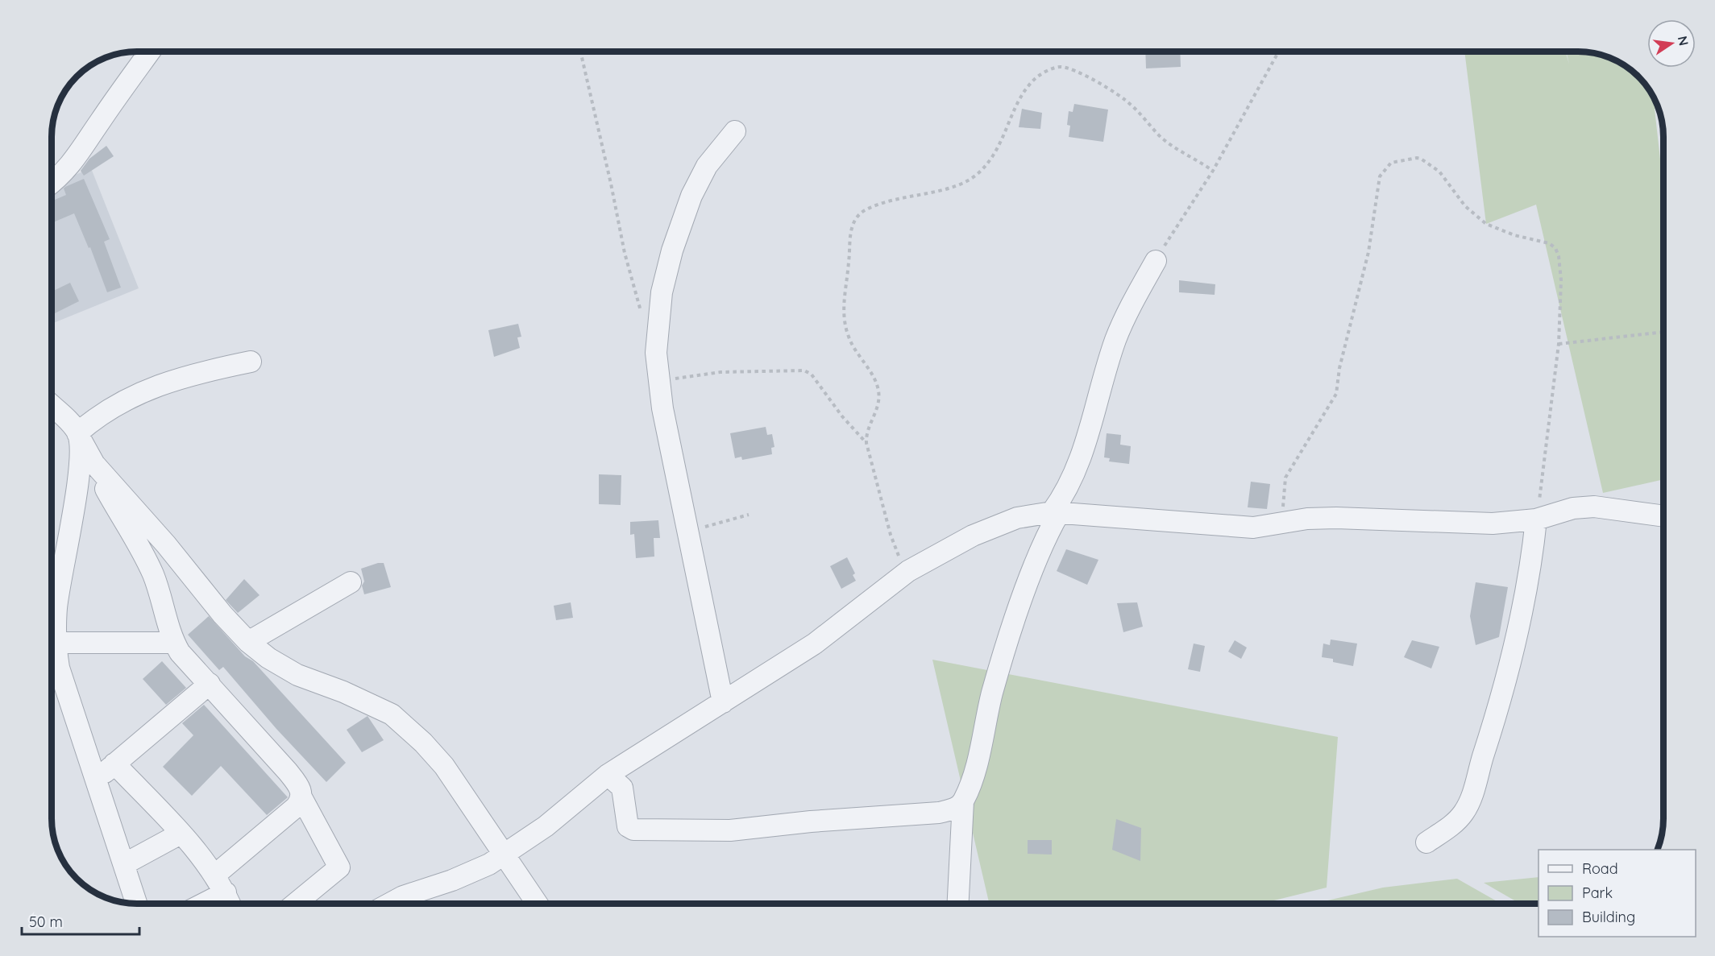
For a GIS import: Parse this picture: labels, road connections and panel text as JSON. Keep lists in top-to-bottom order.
{
  "legend": ["Road", "Park", "Building"],
  "scale_bar": "50 m",
  "north": "right"
}
